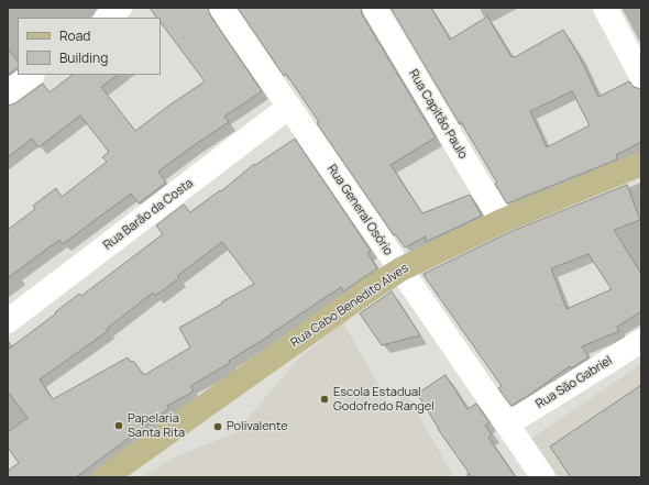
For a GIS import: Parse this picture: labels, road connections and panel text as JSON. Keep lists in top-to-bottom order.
{
  "streets": {
    "main road": ["Rua Cabo Benedito Alves"],
    "street": [
      "Rua Capitão Paulo",
      "Rua General Osório",
      "Rua Barão da Costa",
      "Rua São Gabriel"
    ]
  },
  "crossings": [
    ["Rua Capitão Paulo", "Rua Cabo Benedito Alves"],
    ["Rua General Osório", "Rua Barão da Costa"],
    ["Rua General Osório", "Rua Cabo Benedito Alves"],
    ["Rua General Osório", "Rua São Gabriel"]
  ],
  "places": ["Escola Estadual Godofredo Rangel", "Papelaria Santa Rita", "Polivalente"],
  "legend": ["Road", "Building"]
}
